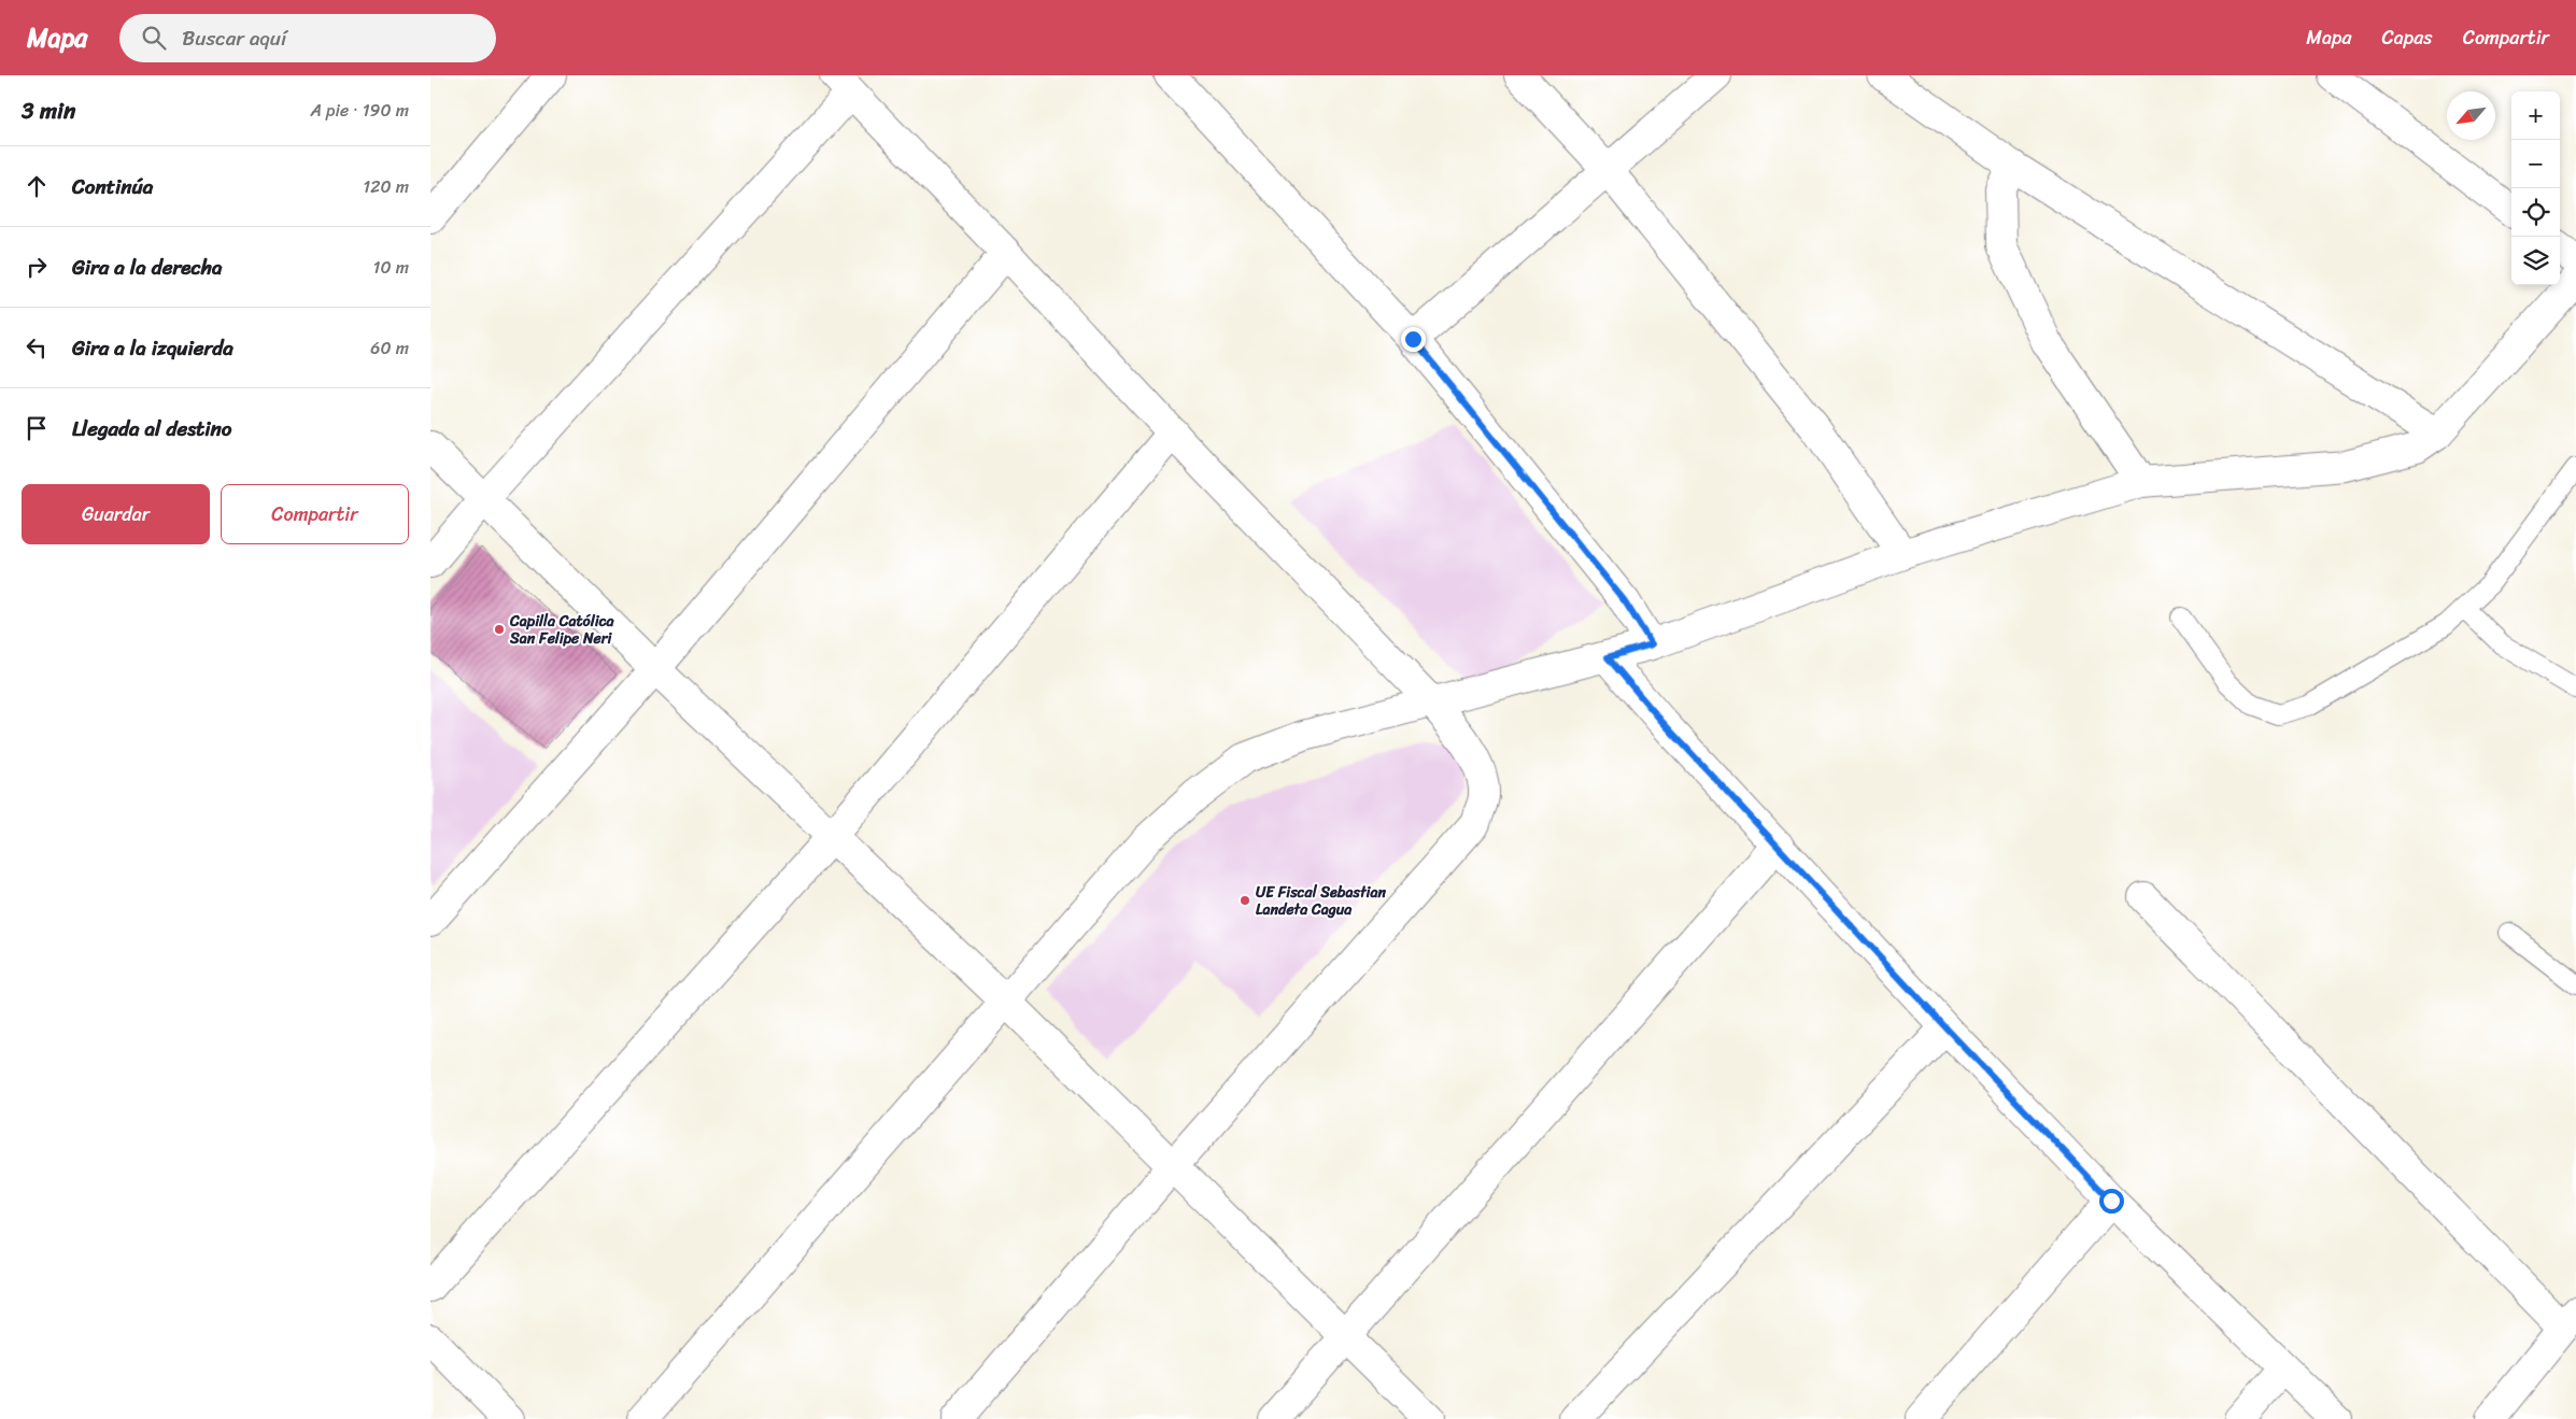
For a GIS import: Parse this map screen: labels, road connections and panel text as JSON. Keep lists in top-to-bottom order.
{
  "places": ["Capilla Católica San Felipe Neri", "UE Fiscal Sebastian Landeta Cagua"],
  "north": "bottom left",
  "page": {
    "header": "Mapa",
    "search": "Buscar aquí",
    "nav": ["Mapa", "Capas", "Compartir"],
    "heading": ["3 min", "A pie · 190 m"],
    "map_buttons": ["+", "−"],
    "list": [
      ["Continúa", "120 m"],
      ["Gira a la derecha", "10 m"],
      ["Gira a la izquierda", "60 m"],
      "Llegada al destino"
    ],
    "buttons": ["Guardar", "Compartir"]
  }
}
